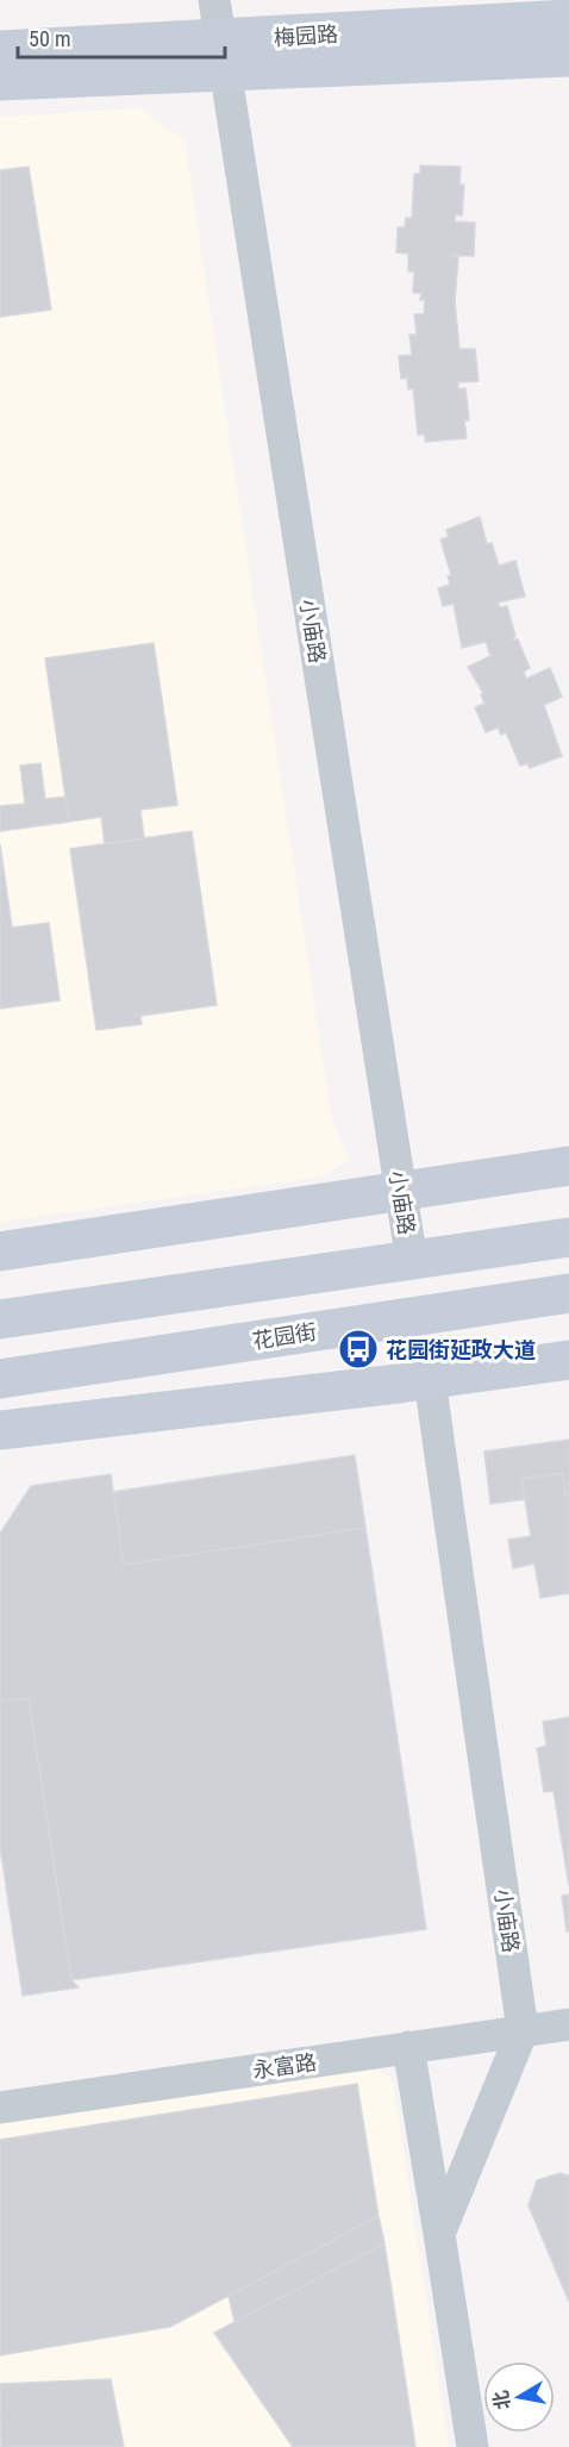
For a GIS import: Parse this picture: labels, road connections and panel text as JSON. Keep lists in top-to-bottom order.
{
  "streets": {
    "street": [
      "梅园路",
      "小庙路",
      "花园街",
      "永富路"
    ]
  },
  "crossings": [
    ["梅园路", "小庙路"],
    ["小庙路", "永富路"]
  ],
  "places": {
    "bus stop": ["花园街延政大道"]
  },
  "scale_bar": "50 m",
  "north": "left"
}
